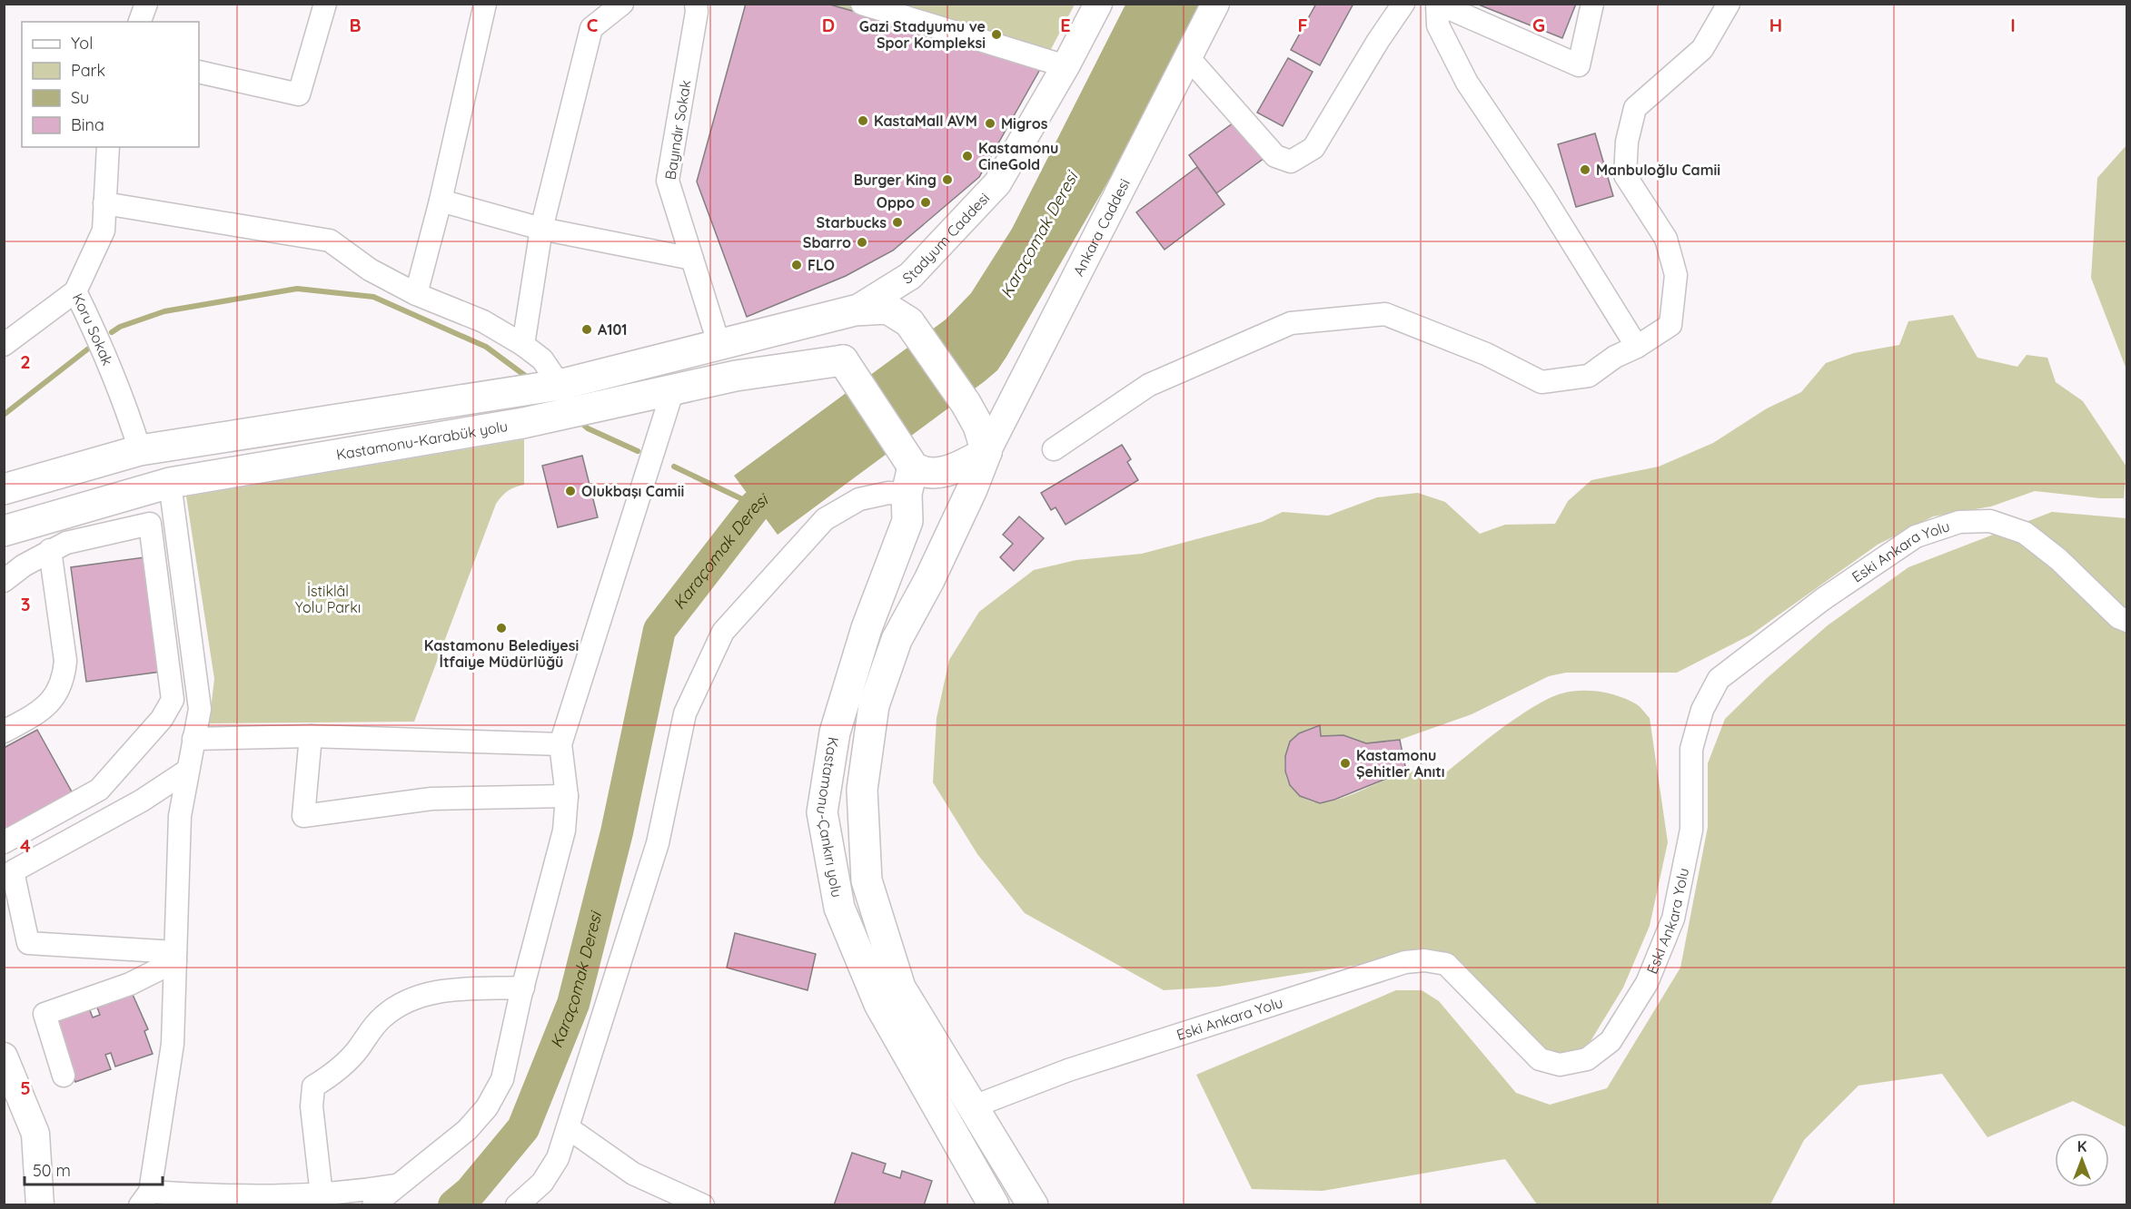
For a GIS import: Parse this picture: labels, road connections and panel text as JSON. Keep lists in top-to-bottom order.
{
  "streets": {
    "highway": ["Kastamonu-Karabük yolu", "Kastamonu-Çankırı yolu"],
    "main road": ["Ankara Caddesi", "Stadyum Caddesi"],
    "street": ["Bayındır Sokak", "Koru Sokak", "Eski Ankara Yolu"]
  },
  "crossings": [
    ["Ankara Caddesi", "Kastamonu-Çankırı yolu"],
    ["Eski Ankara Yolu", "Kastamonu-Çankırı yolu"]
  ],
  "water": ["Karaçomak Deresi"],
  "parks": ["İstiklâl Yolu Parkı"],
  "places": [
    "Gazi Stadyumu ve Spor Kompleksi",
    "KastaMall AVM",
    "Migros",
    "Kastamonu CineGold",
    "Manbuloğlu Camii",
    "Burger King",
    "Oppo",
    "Starbucks",
    "Sbarro",
    "FLO",
    "A101",
    "Olukbaşı Camii",
    "Kastamonu Belediyesi İtfaiye Müdürlüğü",
    "Kastamonu Şehitler Anıtı"
  ],
  "legend": [
    "Yol",
    "Park",
    "Su",
    "Bina"
  ],
  "scale_bar": "50 m",
  "north": "top",
  "grid": {
    "columns": [
      "B",
      "C",
      "D",
      "E",
      "F",
      "G",
      "H",
      "I"
    ],
    "rows": [
      "2",
      "3",
      "4",
      "5"
    ]
  }
}
